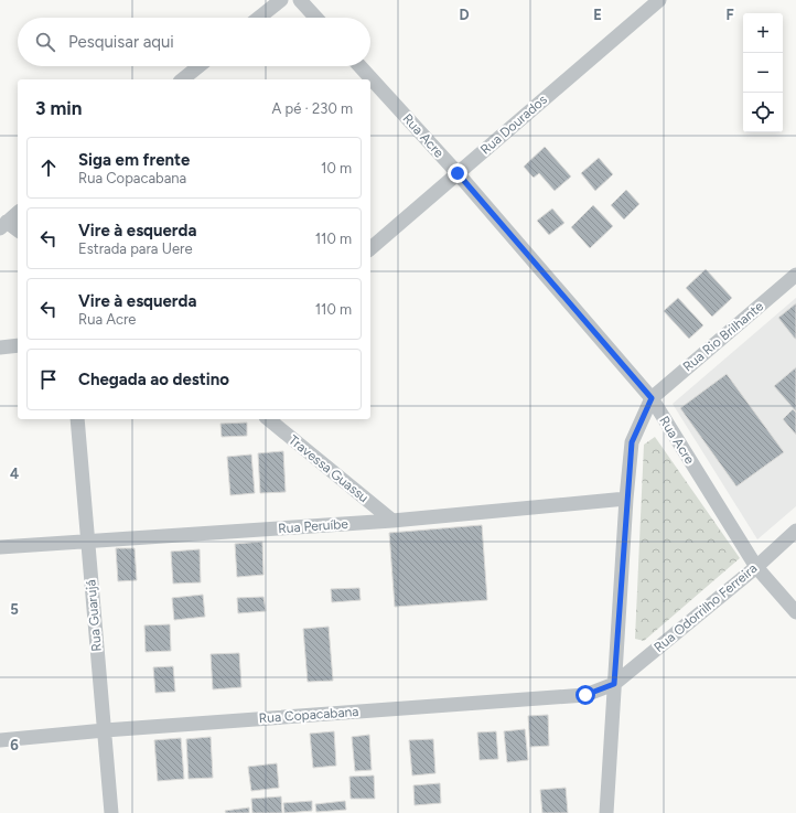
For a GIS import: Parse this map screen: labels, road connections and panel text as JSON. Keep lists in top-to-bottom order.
{
  "streets": {
    "street": [
      "Rua Dourados",
      "Rua Acre",
      "Rua Rio Brilhante",
      "Travessa Guassu",
      "Rua Peruíbe",
      "Rua Odorrilho Ferreira",
      "Rua Guarujá",
      "Rua Copacabana"
    ]
  },
  "crossings": [
    ["Rua Dourados", "Rua Acre"],
    ["Rua Acre", "Rua Rio Brilhante"],
    ["Rua Acre", "Rua Odorrilho Ferreira"],
    ["Travessa Guassu", "Rua Peruíbe"],
    ["Rua Peruíbe", "Rua Guarujá"],
    ["Rua Odorrilho Ferreira", "Rua Copacabana"],
    ["Rua Guarujá", "Rua Copacabana"]
  ],
  "page": {
    "map_buttons": ["+", "−"],
    "search": "Pesquisar aqui",
    "heading": ["3 min", "A pé · 230 m"],
    "list": [
      ["Siga em frente", "Rua Copacabana", "10 m"],
      ["Vire à esquerda", "Estrada para Uere", "110 m"],
      ["Vire à esquerda", "Rua Acre", "110 m"],
      "Chegada ao destino"
    ]
  },
  "grid": {
    "columns": ["D", "E", "F"],
    "rows": ["4", "5", "6"]
  }
}
